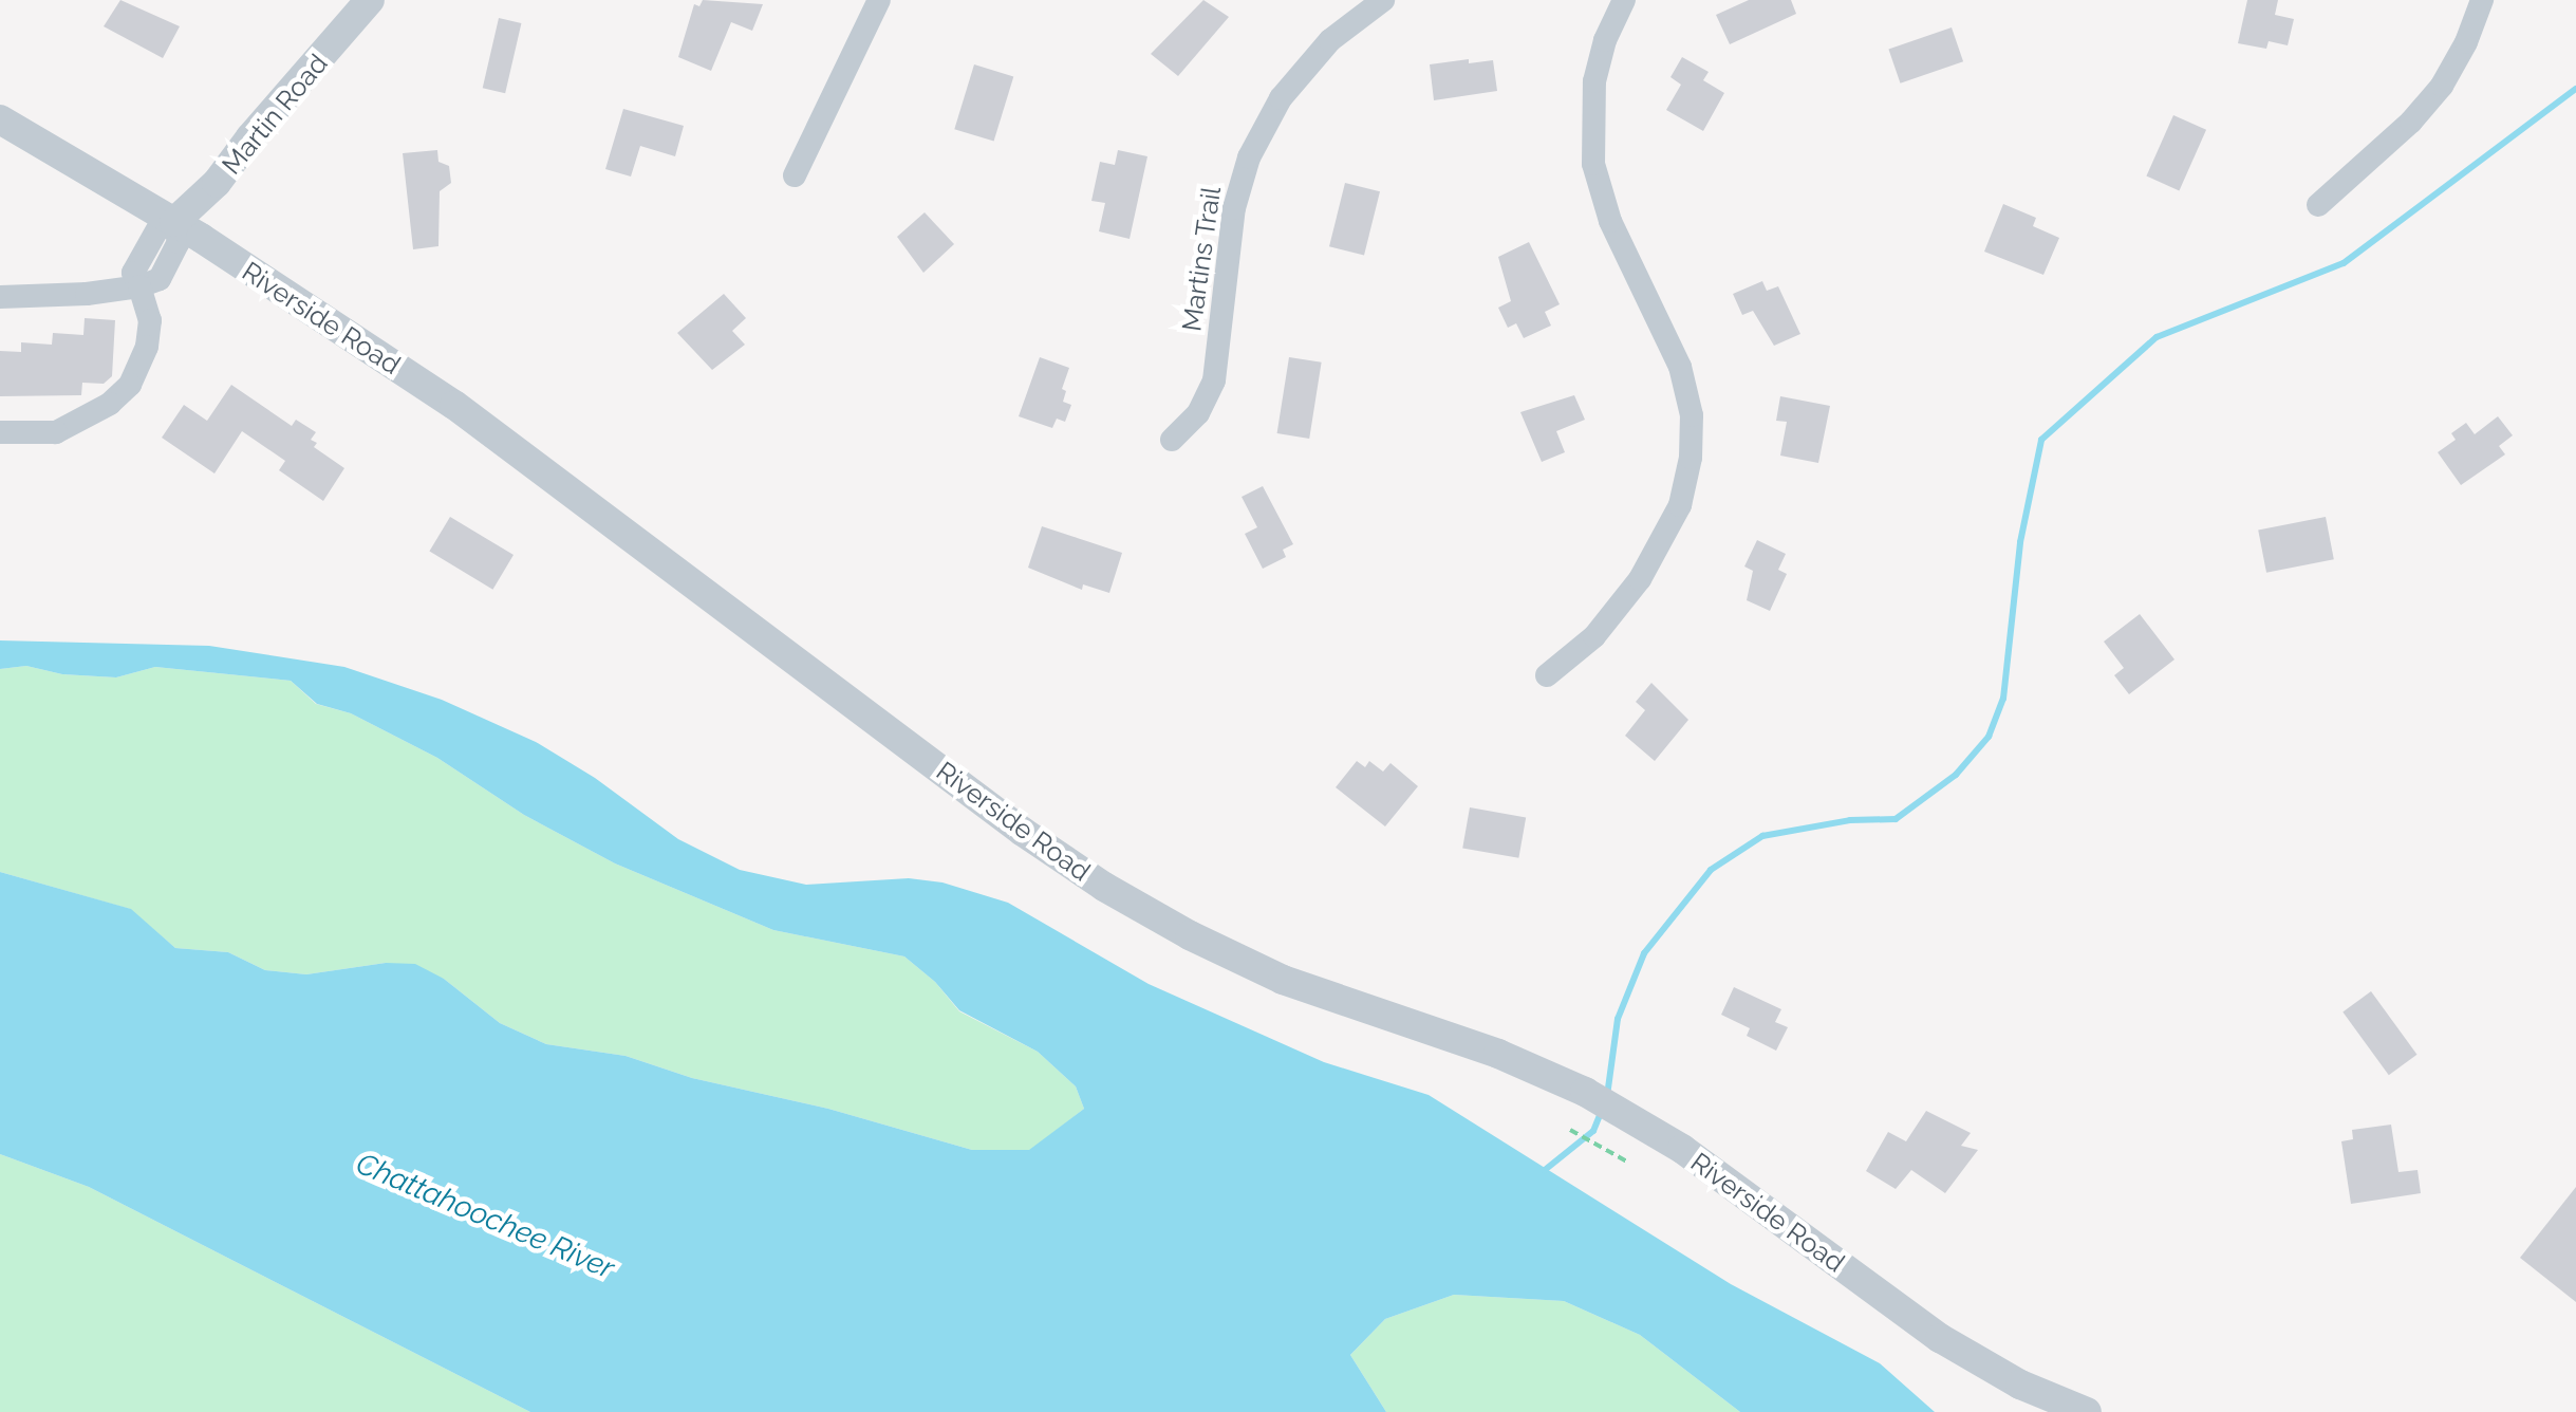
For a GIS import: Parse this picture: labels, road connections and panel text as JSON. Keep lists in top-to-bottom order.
{
  "streets": {
    "street": ["Martin Road", "Martins Trail", "Riverside Road"]
  },
  "crossings": [
    ["Martin Road", "Riverside Road"]
  ],
  "water": ["Chattahoochee River"]
}
